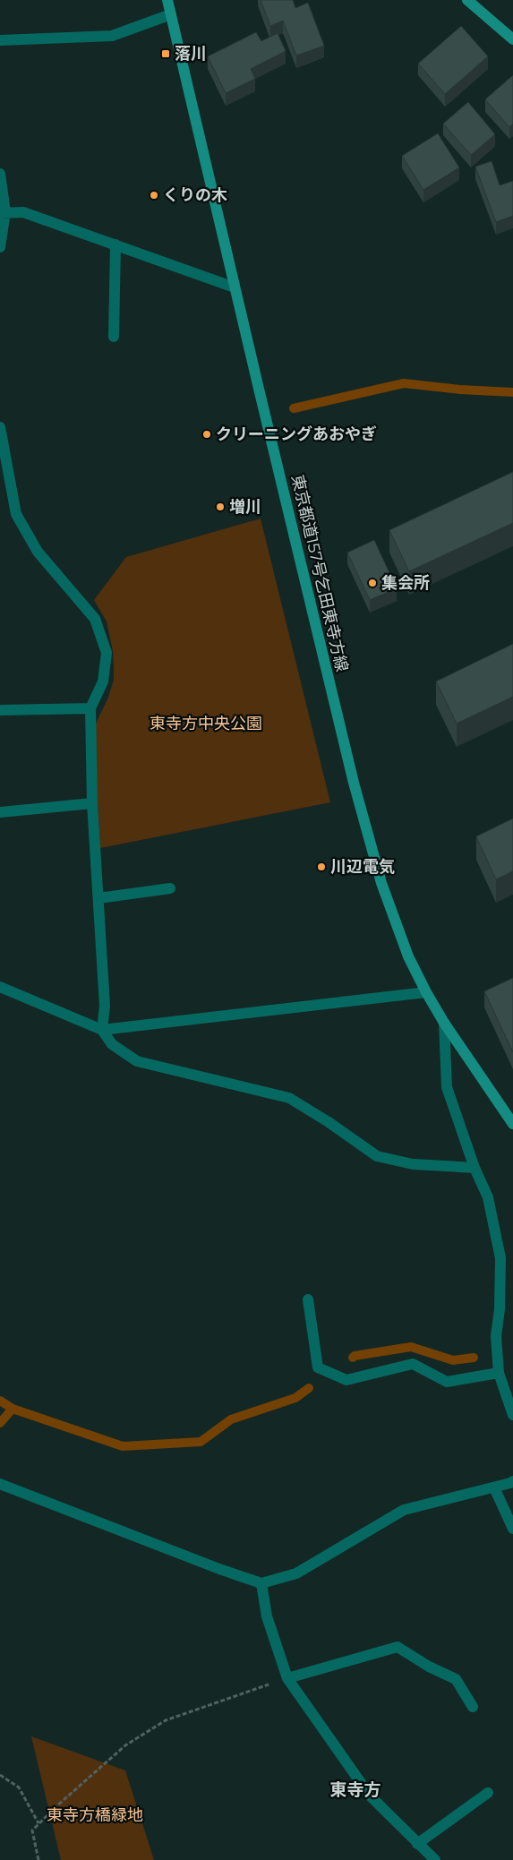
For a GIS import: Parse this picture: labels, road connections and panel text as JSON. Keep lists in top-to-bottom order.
{
  "streets": {
    "main road": ["東京都道157号乞田東寺方線"]
  },
  "districts": ["東寺方"],
  "parks": ["東寺方中央公園", "東寺方橋緑地"],
  "places": {
    "transit": ["落川"],
    "other": [
      "くりの木",
      "クリーニングあおやぎ",
      "増川",
      "集会所",
      "川辺電気"
    ]
  }
}
